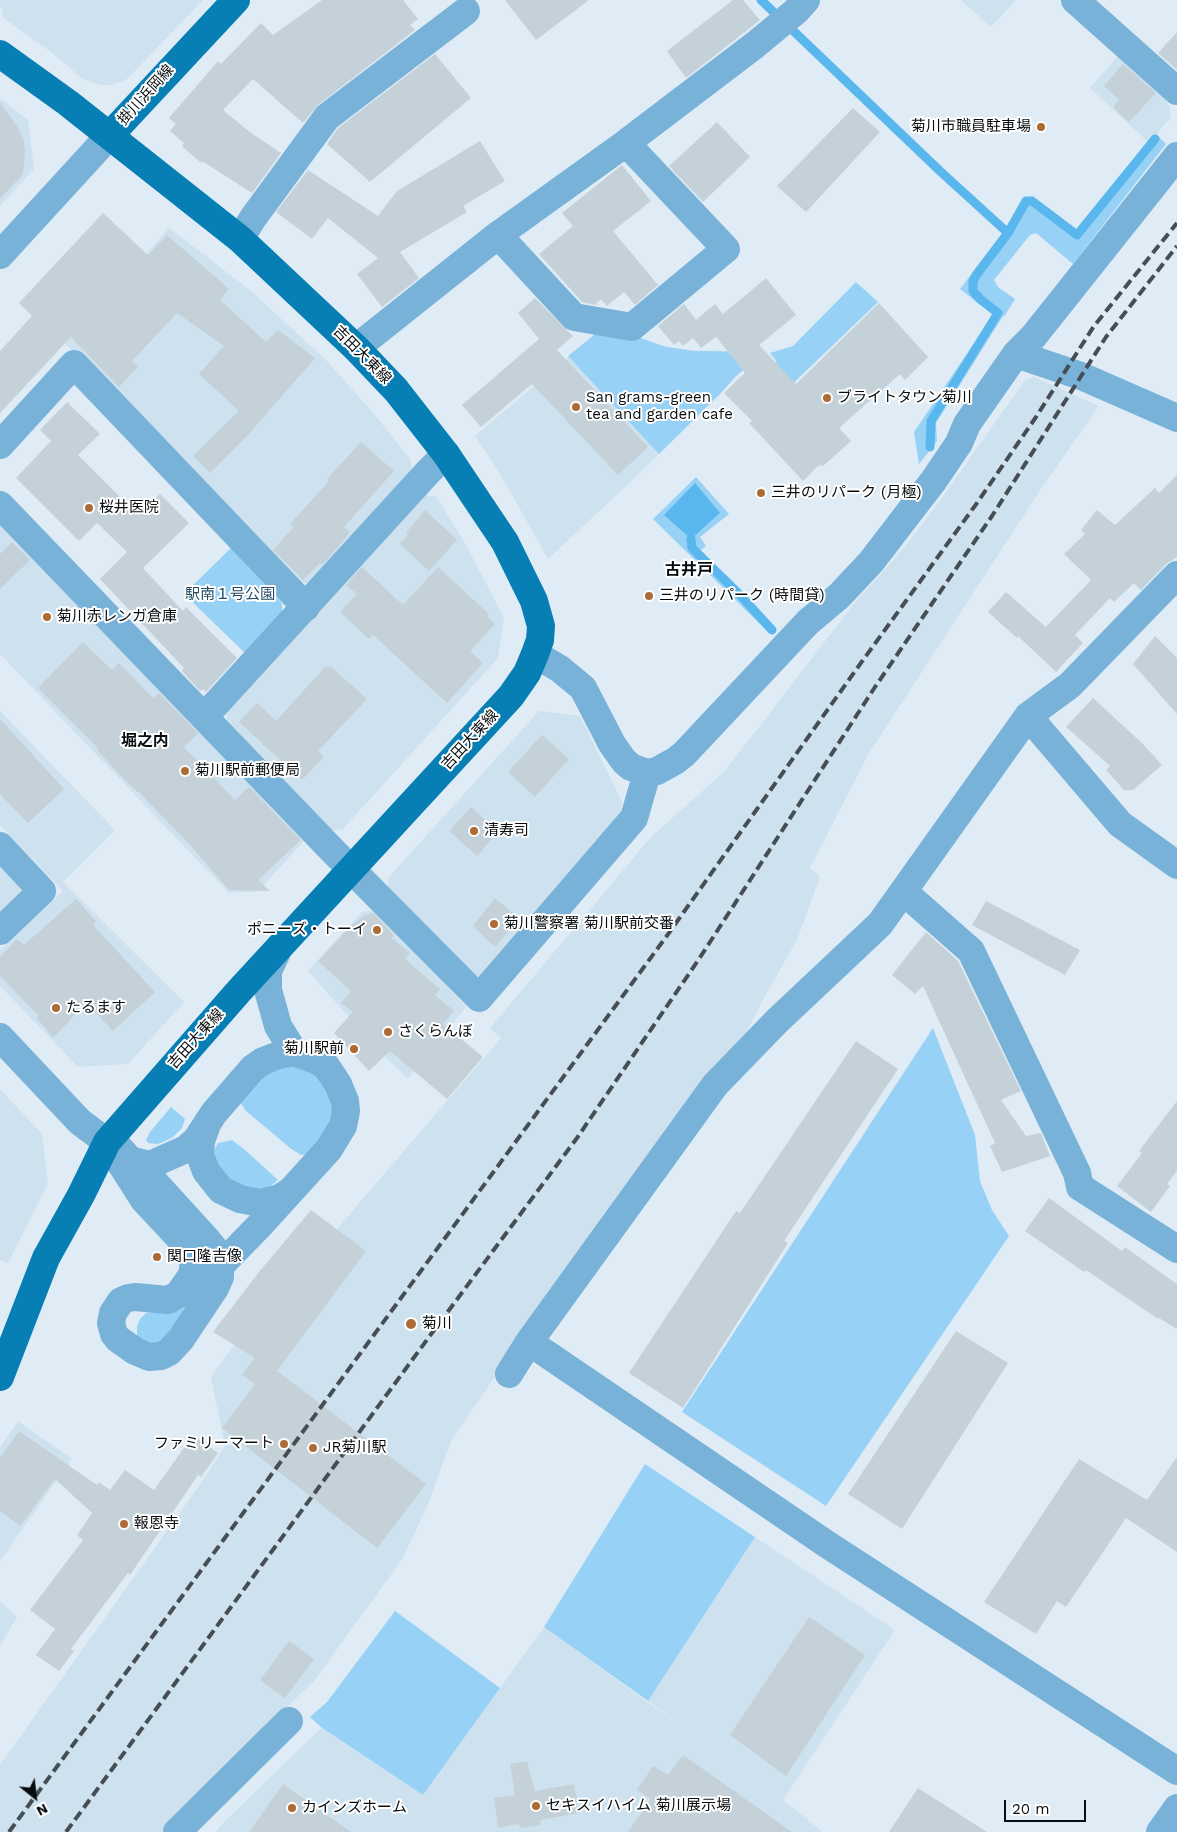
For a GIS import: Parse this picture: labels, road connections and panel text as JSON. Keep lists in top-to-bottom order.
{
  "streets": {
    "main road": ["掛川浜岡線", "吉田大東線"]
  },
  "crossings": [
    ["掛川浜岡線", "吉田大東線"]
  ],
  "districts": ["古井戸", "堀之内"],
  "parks": ["駅南１号公園"],
  "places": [
    "菊川市職員駐車場",
    "ブライトタウン菊川",
    "San grams-green tea and garden cafe",
    "三井のリパーク (月極)",
    "桜井医院",
    "三井のリパーク (時間貸)",
    "菊川赤レンガ倉庫",
    "菊川駅前郵便局",
    "清寿司",
    "菊川警察署 菊川駅前交番",
    "ポニーズ・トーイ",
    "たるます",
    "さくらんぼ",
    "菊川駅前",
    "関口隆吉像",
    "菊川",
    "ファミリーマート",
    "JR菊川駅",
    "報恩寺",
    "セキスイハイム 菊川展示場",
    "カインズホーム"
  ],
  "scale_bar": "20 m",
  "north": "bottom right"
}
